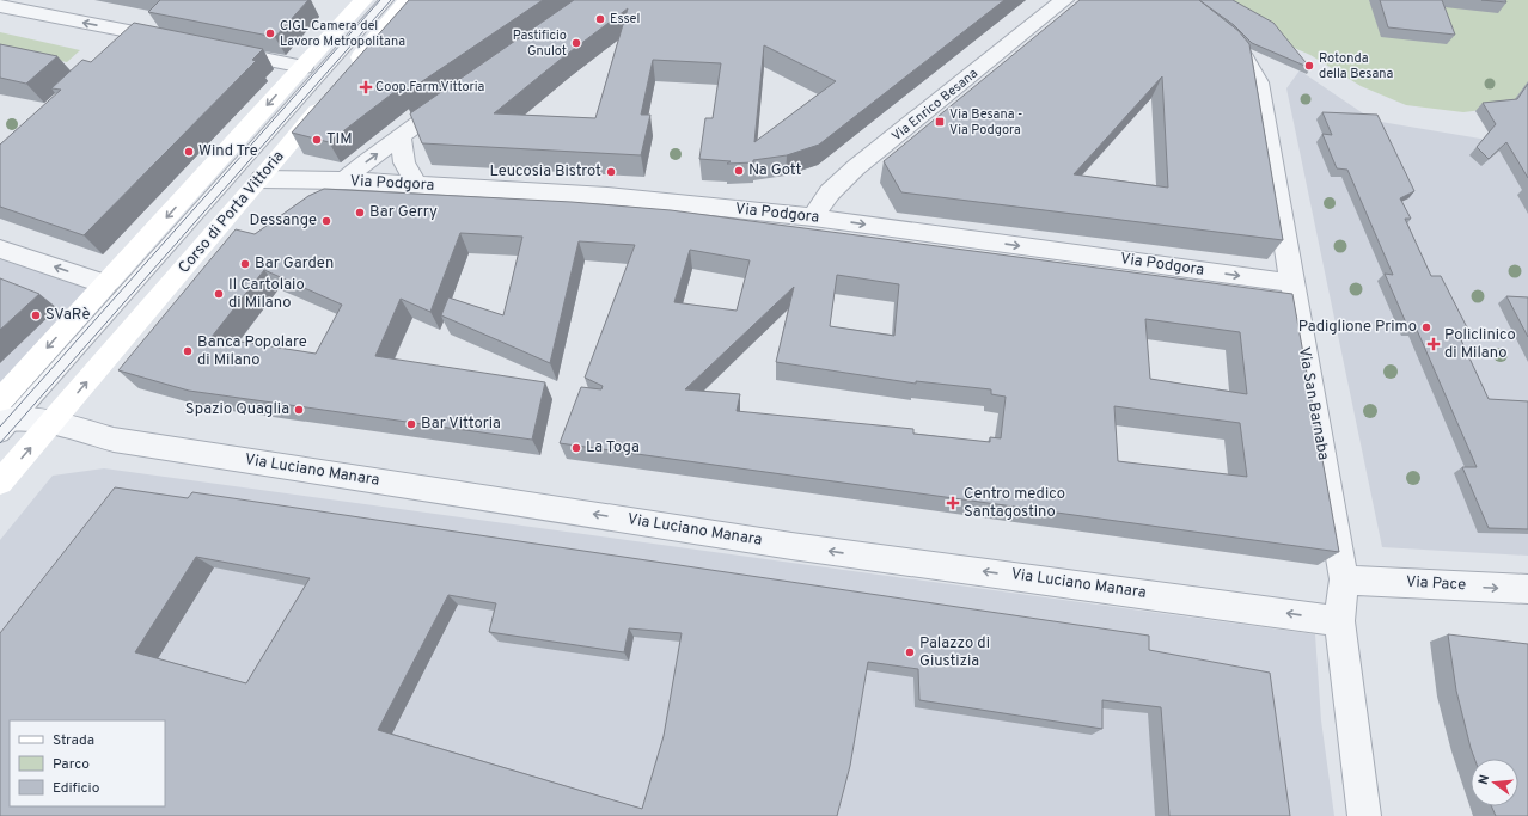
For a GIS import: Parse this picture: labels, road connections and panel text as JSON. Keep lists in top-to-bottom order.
{
  "streets": {
    "street": [
      "Via Enrico Besana",
      "Via Podgora",
      "Corso di Porta Vittoria",
      "Via San Barnaba",
      "Via Luciano Manara",
      "Via Pace"
    ]
  },
  "crossings": [
    ["Via Enrico Besana", "Via Podgora"],
    ["Via Podgora", "Corso di Porta Vittoria"],
    ["Via Podgora", "Via San Barnaba"],
    ["Corso di Porta Vittoria", "Via Luciano Manara"],
    ["Via San Barnaba", "Via Luciano Manara"],
    ["Via San Barnaba", "Via Pace"]
  ],
  "one_way": ["Via Podgora", "Via Luciano Manara", "Via Pace"],
  "places": {
    "other": [
      "Essel",
      "CIGL Camera del Lavoro Metropolitana",
      "Pastificio Gnulot",
      "Rotonda della Besana",
      "TIM",
      "Wind Tre",
      "Na Gott",
      "Leucosia Bistrot",
      "Bar Gerry",
      "Dessange",
      "Bar Garden",
      "Il Cartolaio di Milano",
      "SVaRè",
      "Padiglione Primo",
      "Banca Popolare di Milano",
      "Spazio Quaglia",
      "Bar Vittoria",
      "La Toga",
      "Palazzo di Giustizia"
    ],
    "health": ["Coop.Farm.Vittoria", "Policlinico di Milano", "Centro medico Santagostino"],
    "transit": ["Via Besana - Via Podgora"]
  },
  "legend": ["Strada", "Parco", "Edificio"],
  "north": "left"
}
